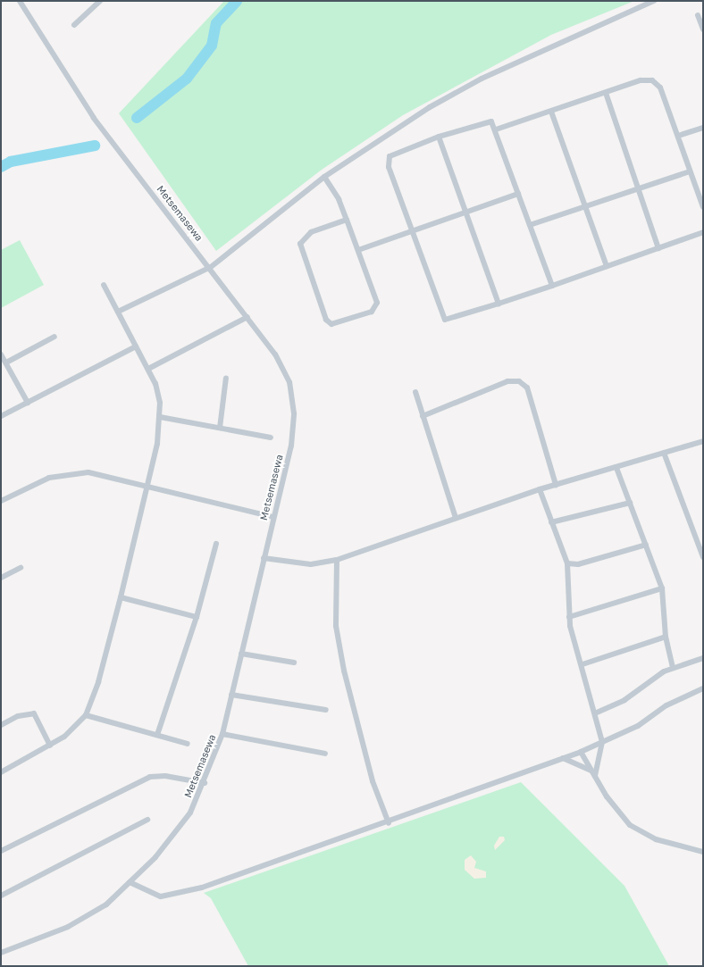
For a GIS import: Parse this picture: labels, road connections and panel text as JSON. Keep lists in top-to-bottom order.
{
  "streets": {
    "street": ["Metsemasewa"]
  }
}
